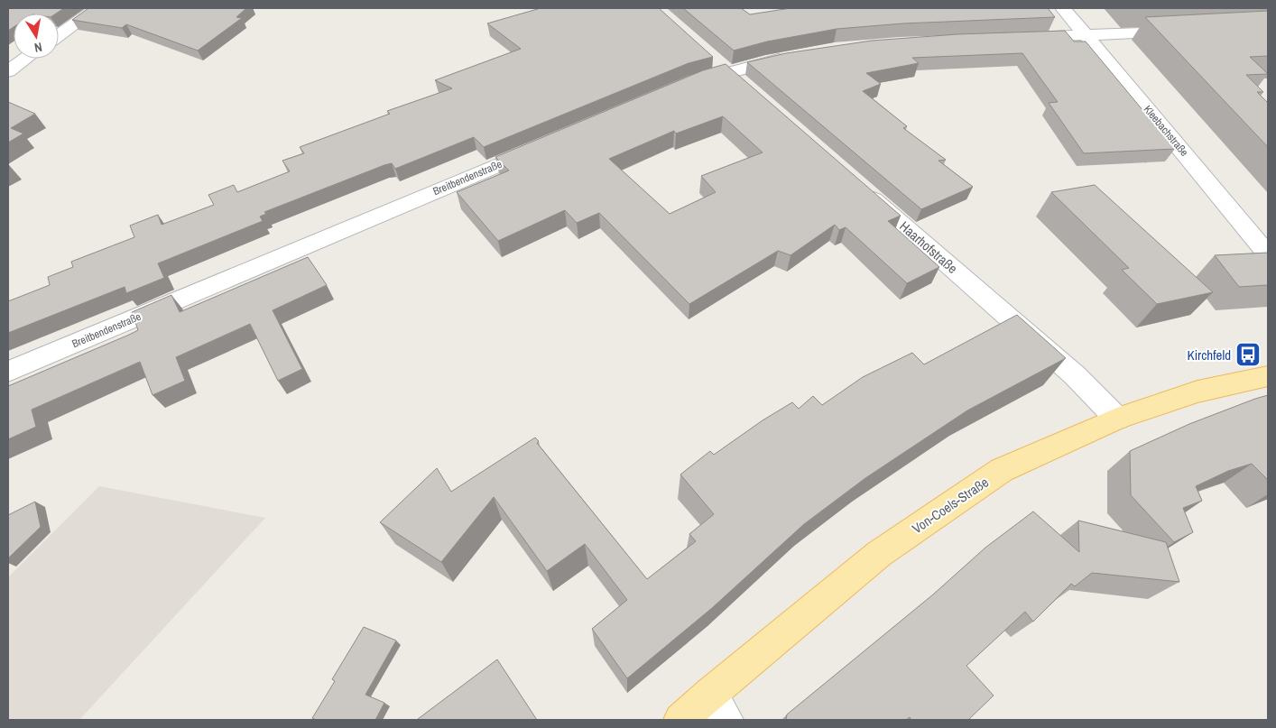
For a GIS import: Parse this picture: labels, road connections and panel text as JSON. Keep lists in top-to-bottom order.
{
  "streets": {
    "main road": ["Von-Coels-Straße"],
    "street": ["Kleebachstraße", "Breitbendenstraße", "Haarhofstraße"]
  },
  "crossings": [
    ["Haarhofstraße", "Von-Coels-Straße"]
  ],
  "places": {
    "bus stop": ["Kirchfeld"]
  },
  "north": "bottom"
}
